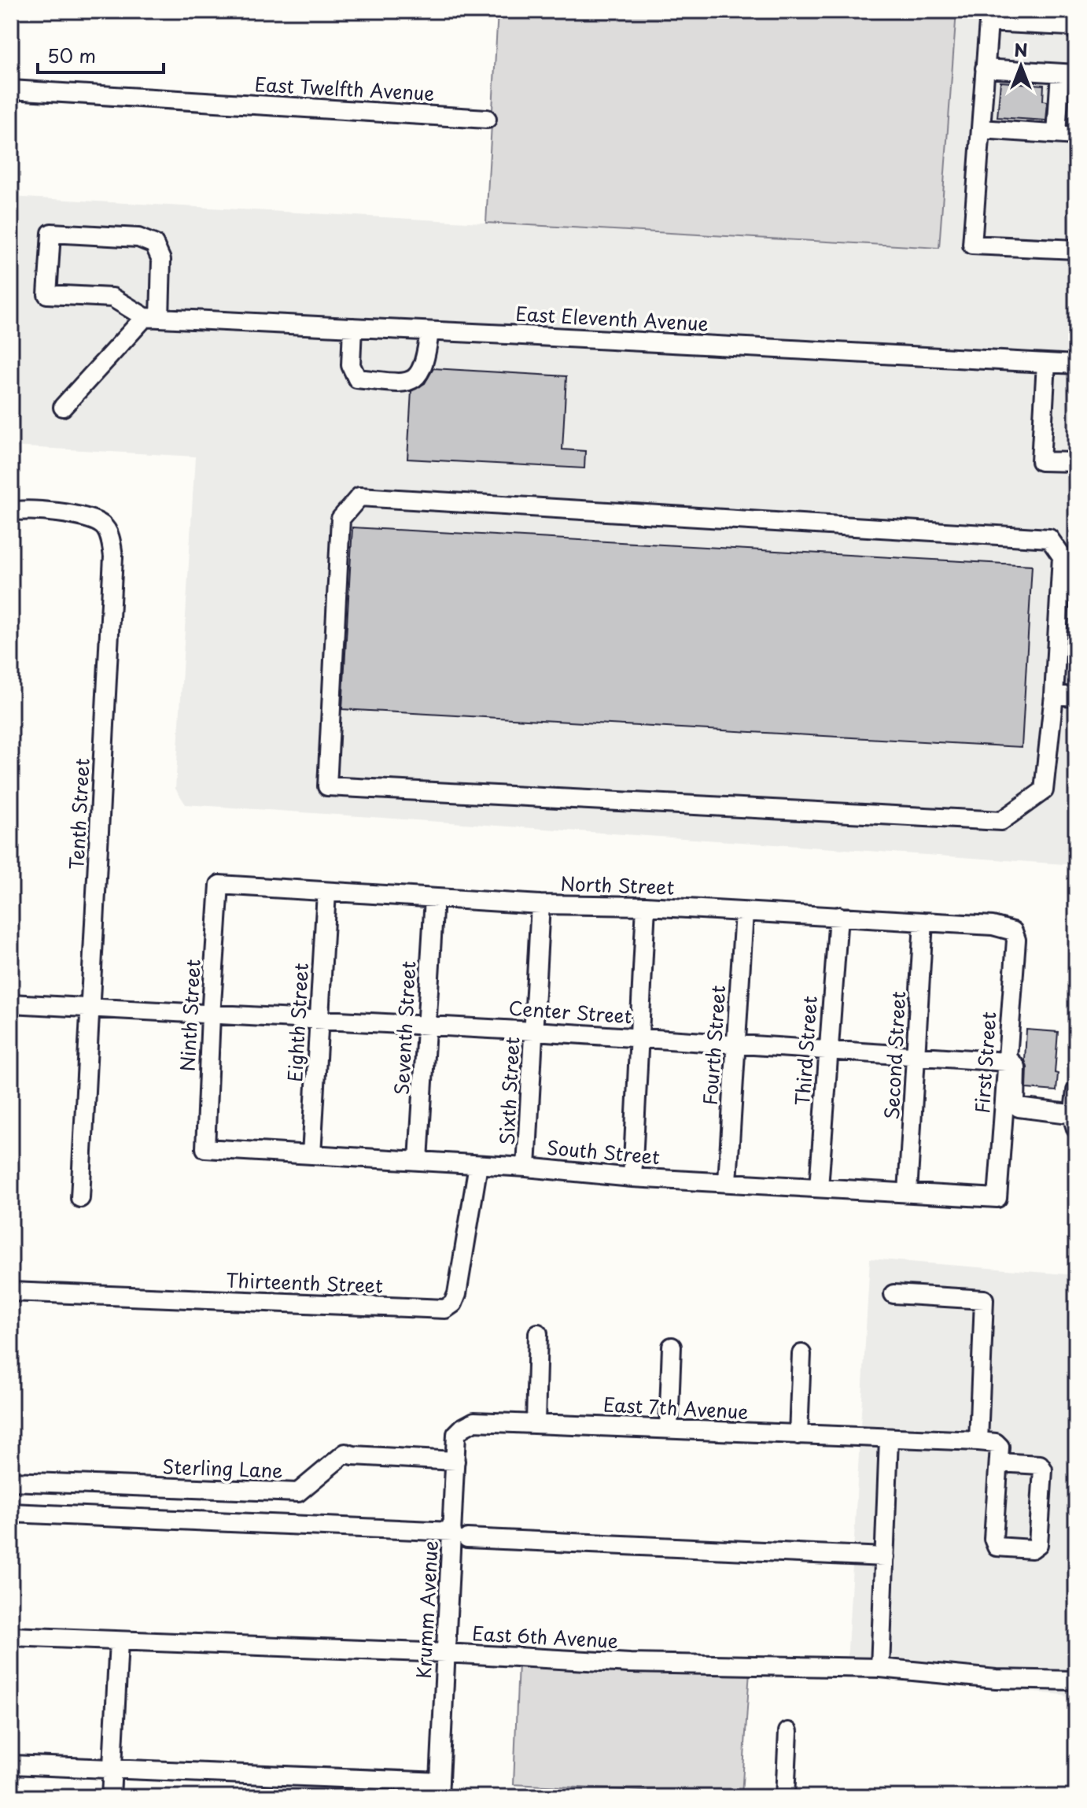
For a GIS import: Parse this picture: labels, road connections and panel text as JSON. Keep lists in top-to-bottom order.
{
  "streets": {
    "street": [
      "East Twelfth Avenue",
      "East Eleventh Avenue",
      "Tenth Street",
      "North Street",
      "Center Street",
      "Ninth Street",
      "Eighth Street",
      "Seventh Street",
      "Fourth Street",
      "Third Street",
      "Second Street",
      "First Street",
      "Sixth Street",
      "South Street",
      "Thirteenth Street",
      "East 7th Avenue",
      "Sterling Lane",
      "Krumm Avenue",
      "East 6th Avenue"
    ]
  },
  "crossings": [
    ["Tenth Street", "Center Street"],
    ["North Street", "Ninth Street"],
    ["North Street", "Eighth Street"],
    ["North Street", "Seventh Street"],
    ["North Street", "Fourth Street"],
    ["North Street", "Third Street"],
    ["North Street", "Second Street"],
    ["North Street", "First Street"],
    ["North Street", "Sixth Street"],
    ["Center Street", "Ninth Street"],
    ["Center Street", "Eighth Street"],
    ["Center Street", "Seventh Street"],
    ["Center Street", "Fourth Street"],
    ["Center Street", "Third Street"],
    ["Center Street", "Second Street"],
    ["Center Street", "First Street"],
    ["Center Street", "Sixth Street"],
    ["Ninth Street", "South Street"],
    ["Eighth Street", "South Street"],
    ["Seventh Street", "South Street"],
    ["Fourth Street", "South Street"],
    ["Third Street", "South Street"],
    ["Second Street", "South Street"],
    ["First Street", "South Street"],
    ["Sixth Street", "South Street"],
    ["South Street", "Thirteenth Street"],
    ["East 7th Avenue", "Krumm Avenue"],
    ["Sterling Lane", "Krumm Avenue"],
    ["Krumm Avenue", "East 6th Avenue"]
  ],
  "scale_bar": "50 m",
  "north": "top"
}
